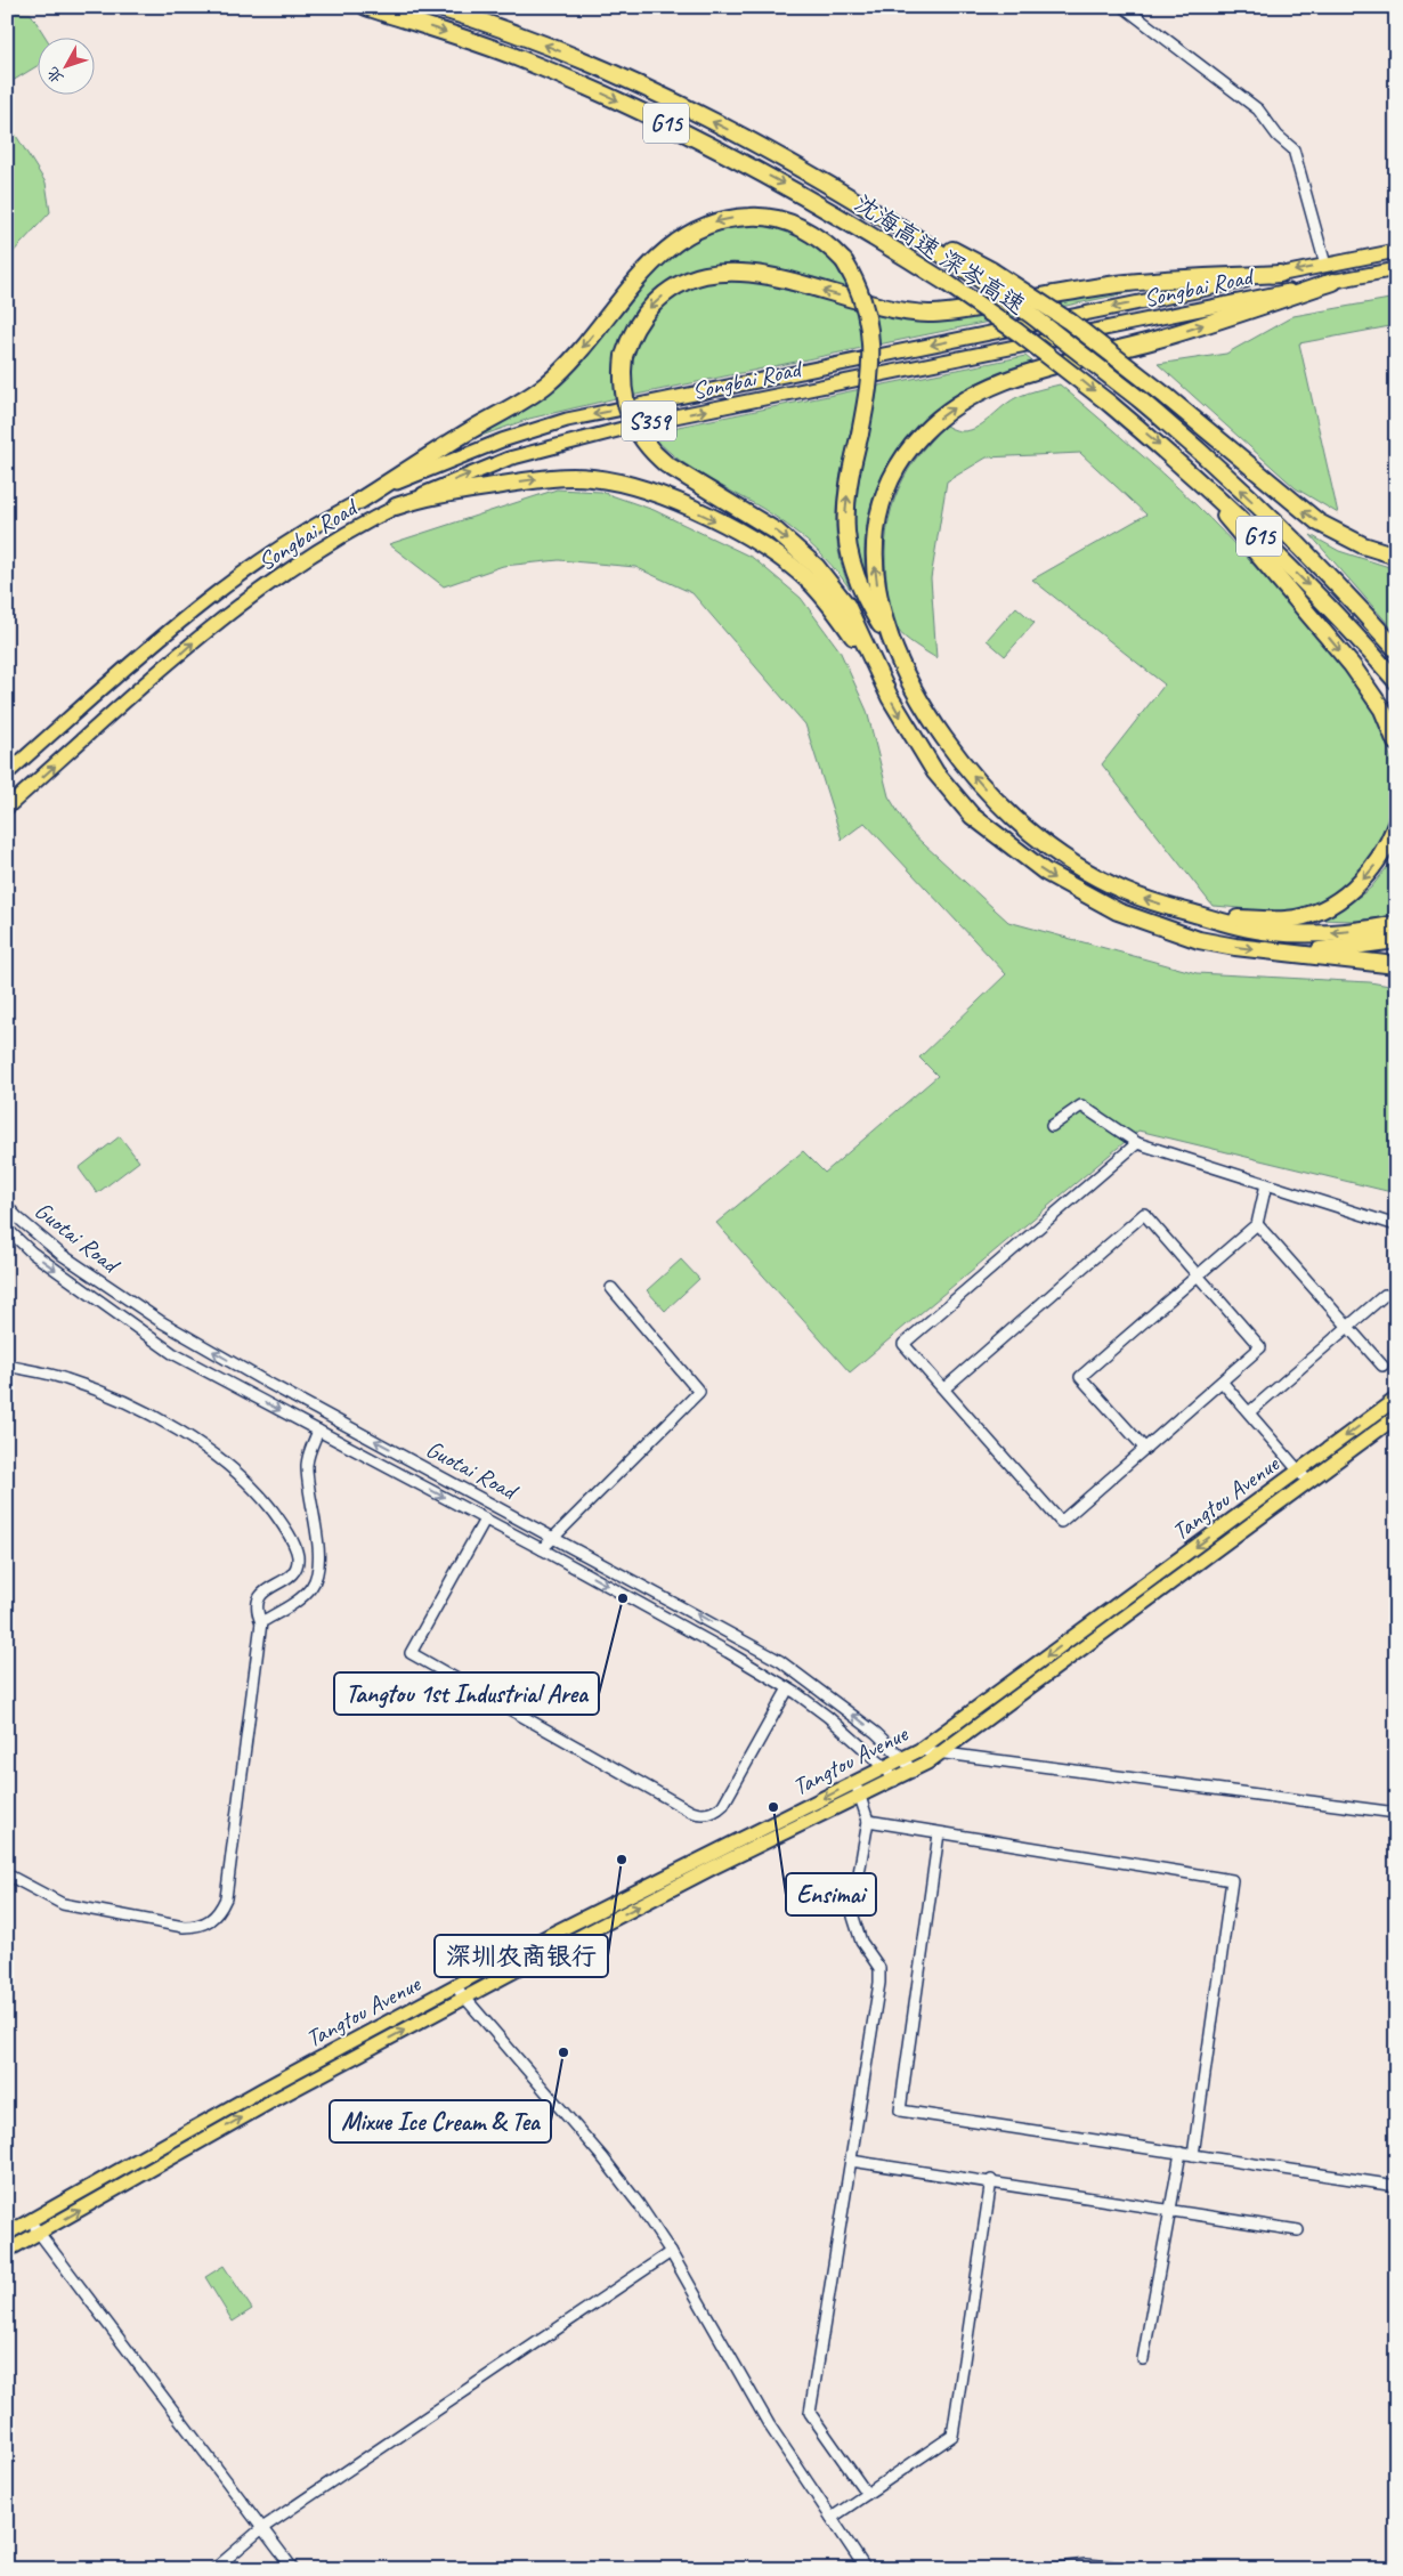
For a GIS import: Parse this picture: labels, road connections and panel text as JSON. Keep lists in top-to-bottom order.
{
  "streets": {
    "highway": ["G15", "沈海高速 深岑高速"],
    "main road": ["Songbai Road", "S359", "Tangtou Avenue"],
    "street": ["Guotai Road"]
  },
  "crossings": [
    ["Guotai Road", "Tangtou Avenue"]
  ],
  "places": [
    "Tangtou 1st Industrial Area",
    "Ensimai",
    "深圳农商银行",
    "Mixue Ice Cream & Tea"
  ],
  "north": "bottom left"
}
